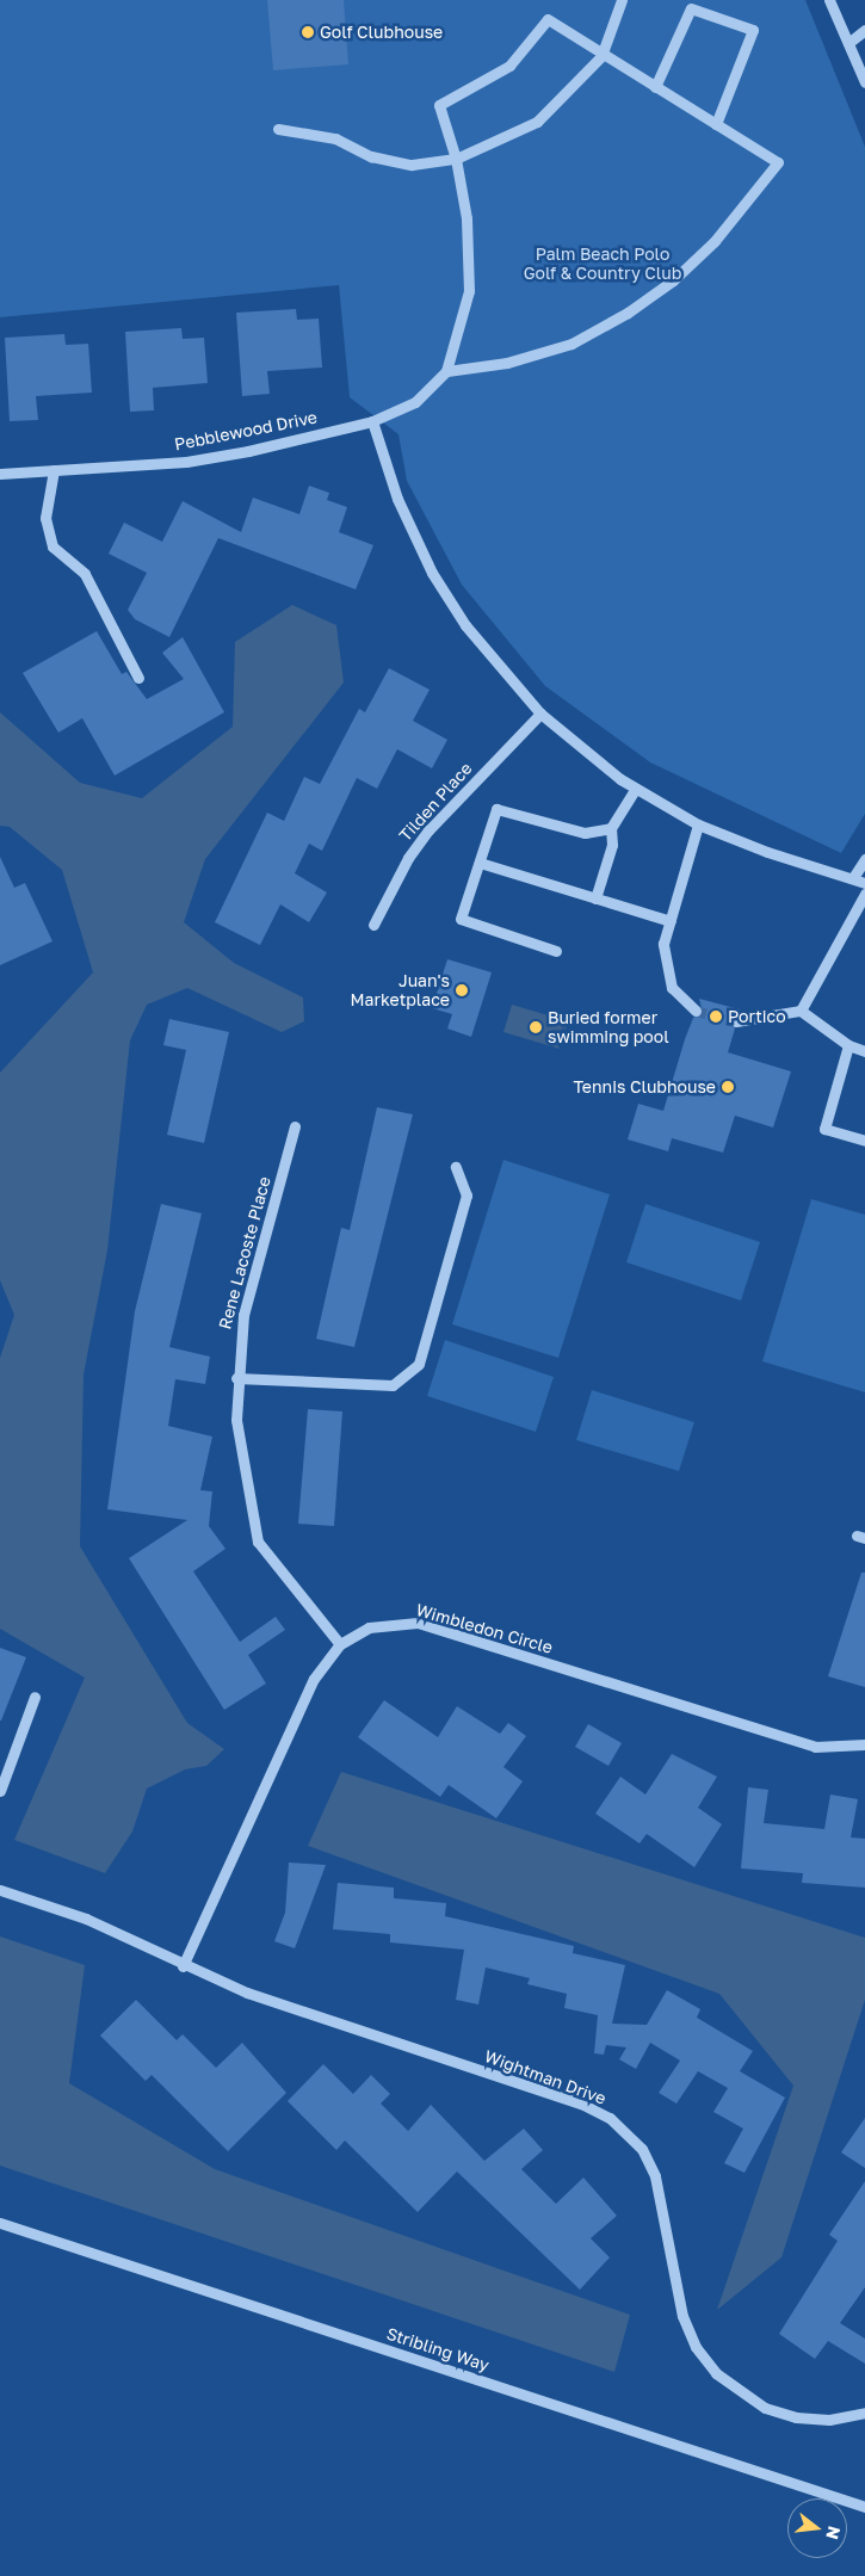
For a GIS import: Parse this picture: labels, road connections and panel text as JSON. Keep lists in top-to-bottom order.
{
  "streets": {
    "street": [
      "Pebblewood Drive",
      "Tilden Place",
      "Rene Lacoste Place",
      "Wimbledon Circle",
      "Wightman Drive",
      "Stribling Way"
    ]
  },
  "crossings": [
    ["Rene Lacoste Place", "Wimbledon Circle"],
    ["Wimbledon Circle", "Wightman Drive"]
  ],
  "parks": ["Palm Beach Polo Golf & Country Club"],
  "places": [
    "Golf Clubhouse",
    "Juan's Marketplace",
    "Portico",
    "Buried former swimming pool",
    "Tennis Clubhouse"
  ],
  "north": "right"
}
